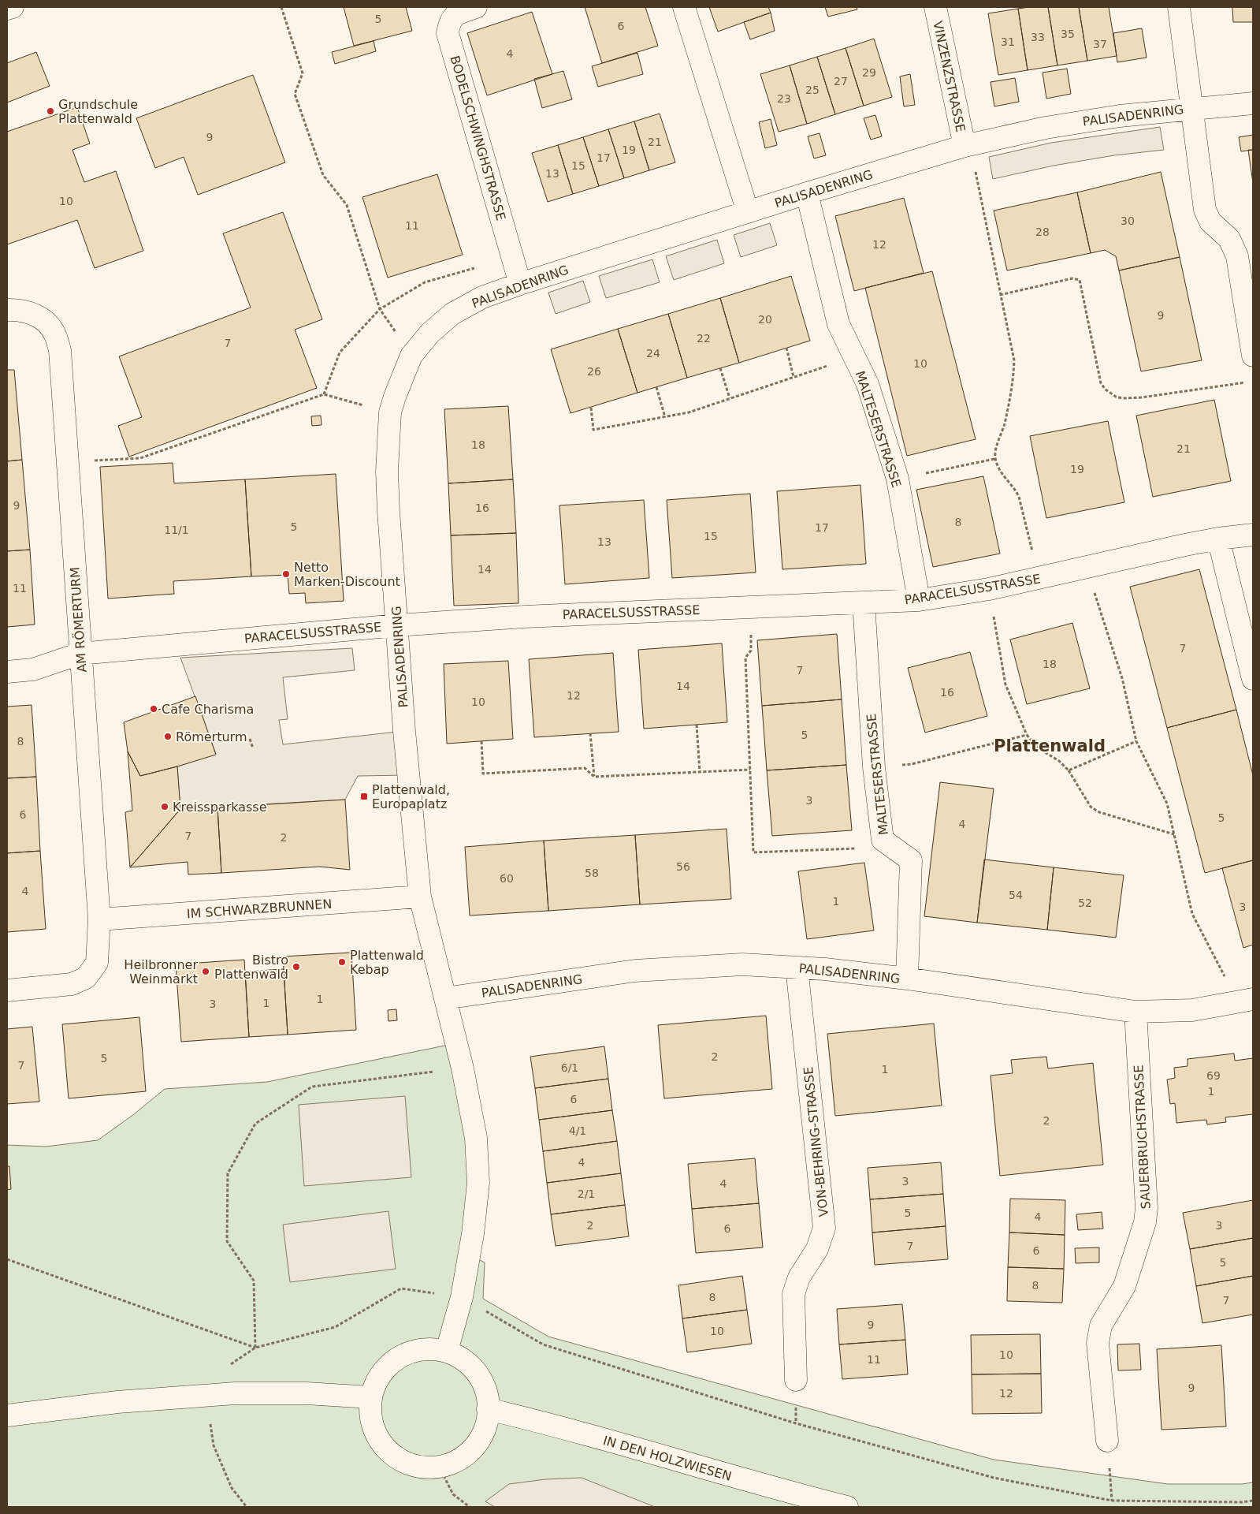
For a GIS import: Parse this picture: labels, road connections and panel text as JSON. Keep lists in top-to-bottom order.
{
  "streets": {
    "street": [
      "VINZENZSTRASSE",
      "PALISADENRING",
      "BODELSCHWINGHSTRASSE",
      "MALTESERSTRASSE",
      "PARACELSUSSTRASSE",
      "AM RÖMERTURM",
      "IM SCHWARZBRUNNEN",
      "SAUERBRUCHSTRASSE",
      "VON-BEHRING-STRASSE",
      "IN DEN HOLZWIESEN"
    ]
  },
  "crossings": [
    ["VINZENZSTRASSE", "PALISADENRING"],
    ["PALISADENRING", "BODELSCHWINGHSTRASSE"],
    ["PALISADENRING", "MALTESERSTRASSE"],
    ["PALISADENRING", "PARACELSUSSTRASSE"],
    ["PALISADENRING", "IM SCHWARZBRUNNEN"],
    ["PALISADENRING", "SAUERBRUCHSTRASSE"],
    ["PALISADENRING", "VON-BEHRING-STRASSE"],
    ["PALISADENRING", "IN DEN HOLZWIESEN"],
    ["MALTESERSTRASSE", "PARACELSUSSTRASSE"],
    ["PARACELSUSSTRASSE", "AM RÖMERTURM"],
    ["AM RÖMERTURM", "IM SCHWARZBRUNNEN"]
  ],
  "districts": ["Plattenwald"],
  "places": {
    "other": [
      "Grundschule Plattenwald",
      "Netto Marken-Discount",
      "Cafe Charisma",
      "Römerturm",
      "Kreissparkasse",
      "Plattenwald Kebap",
      "Bistro Plattenwald",
      "Heilbronner Weinmarkt"
    ],
    "transit": ["Plattenwald, Europaplatz"]
  },
  "house_numbers": [
    "5",
    "6",
    "35",
    "33",
    "31",
    "37",
    "4",
    "29",
    "27",
    "25",
    "23",
    "9",
    "21",
    "19",
    "17",
    "15",
    "13",
    "10",
    "30",
    "11",
    "28",
    "12",
    "9",
    "20",
    "22",
    "7",
    "24",
    "10",
    "26",
    "18",
    "21",
    "19",
    "9",
    "16",
    "8",
    "5",
    "17",
    "11/1",
    "15",
    "13",
    "14",
    "11",
    "7",
    "18",
    "7",
    "14",
    "16",
    "12",
    "10",
    "5",
    "8",
    "3",
    "6",
    "5",
    "4",
    "7",
    "2",
    "56",
    "58",
    "60",
    "4",
    "54",
    "1",
    "52",
    "3",
    "1",
    "1",
    "3",
    "2",
    "5",
    "7",
    "6/1",
    "1",
    "69",
    "1",
    "6",
    "2",
    "4/1",
    "4",
    "3",
    "4",
    "2/1",
    "5",
    "4",
    "2",
    "3",
    "6",
    "7",
    "6",
    "5",
    "8",
    "8",
    "7",
    "9",
    "10",
    "10",
    "11",
    "9",
    "12"
  ]
}
